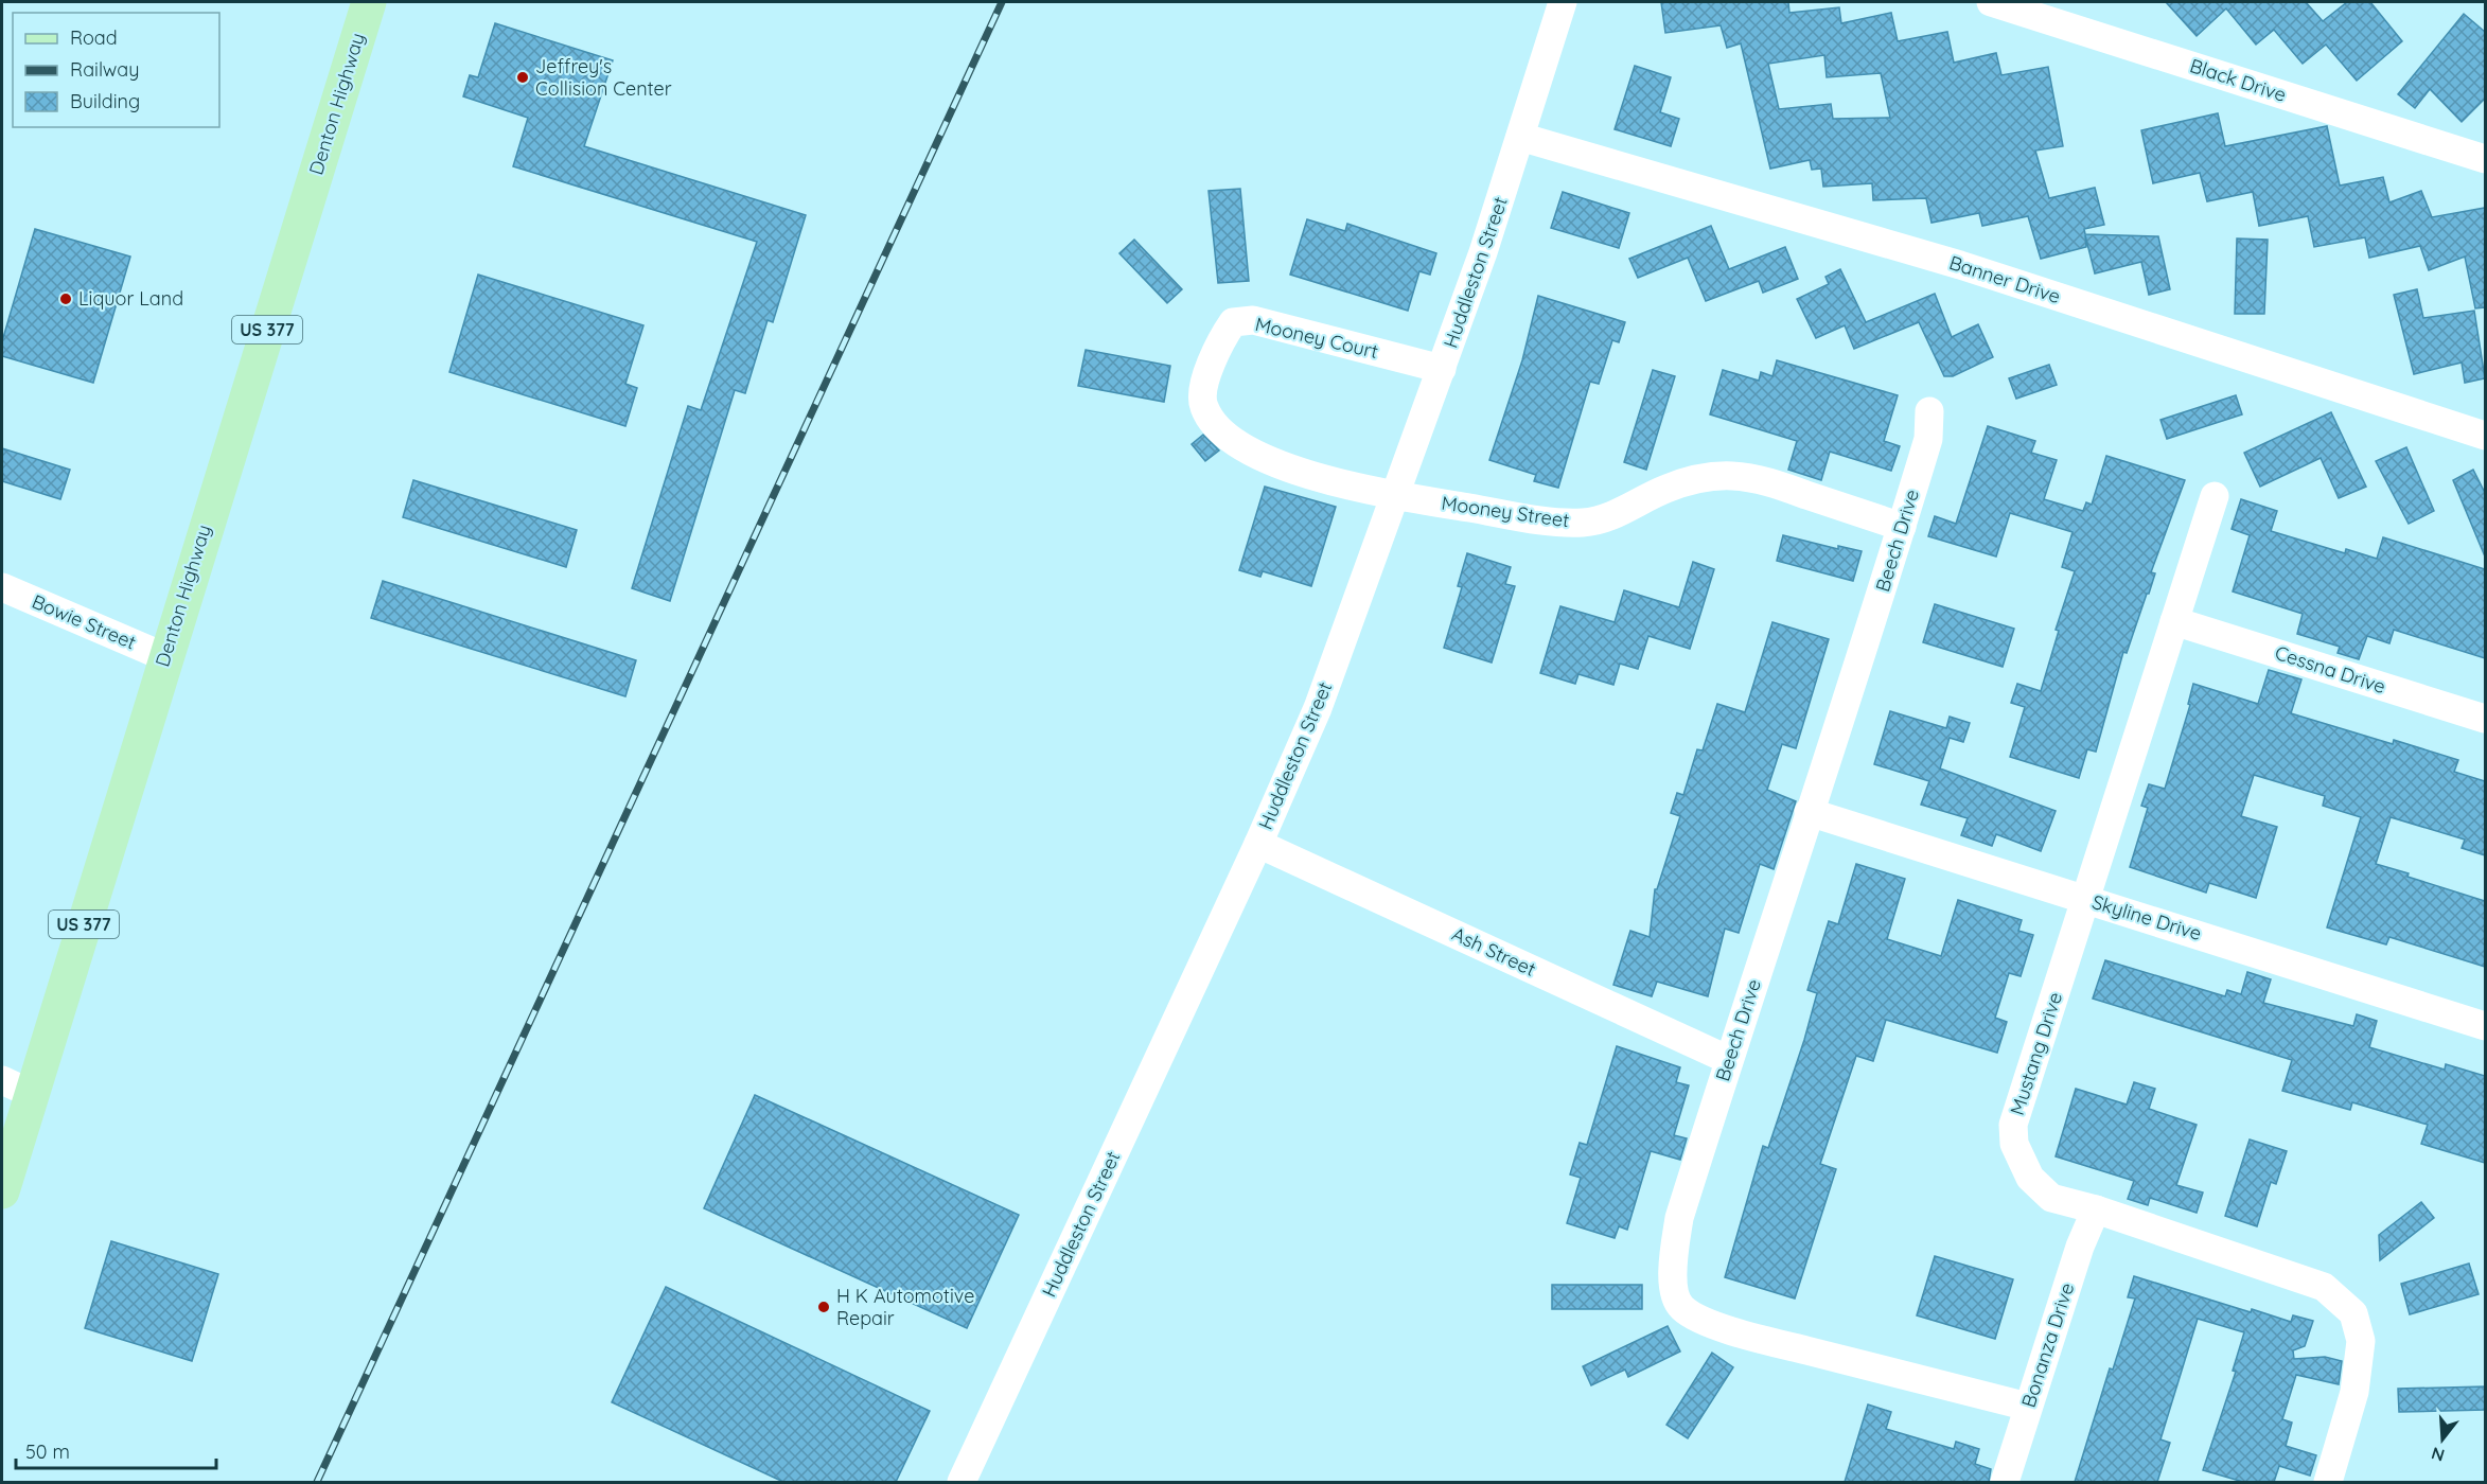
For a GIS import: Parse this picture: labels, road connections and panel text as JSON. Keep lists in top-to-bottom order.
{
  "streets": {
    "main road": ["Denton Highway", "US 377"],
    "street": [
      "Black Drive",
      "Huddleston Street",
      "Banner Drive",
      "Mooney Court",
      "Mooney Street",
      "Beech Drive",
      "Bowie Street",
      "Cessna Drive",
      "Skyline Drive",
      "Ash Street",
      "Mustang Drive",
      "Bonanza Drive"
    ]
  },
  "crossings": [
    ["Denton Highway", "Bowie Street"],
    ["Huddleston Street", "Banner Drive"],
    ["Huddleston Street", "Mooney Court"],
    ["Huddleston Street", "Mooney Street"],
    ["Huddleston Street", "Ash Street"],
    ["Mooney Court", "Mooney Street"],
    ["Mooney Street", "Beech Drive"],
    ["Beech Drive", "Skyline Drive"],
    ["Beech Drive", "Ash Street"],
    ["Beech Drive", "Bonanza Drive"],
    ["Cessna Drive", "Mustang Drive"],
    ["Skyline Drive", "Mustang Drive"],
    ["Mustang Drive", "Bonanza Drive"]
  ],
  "places": ["Jeffrey's Collision Center", "Liquor Land", "H K Automotive Repair"],
  "legend": ["Road", "Railway", "Building"],
  "scale_bar": "50 m",
  "north": "bottom"
}
